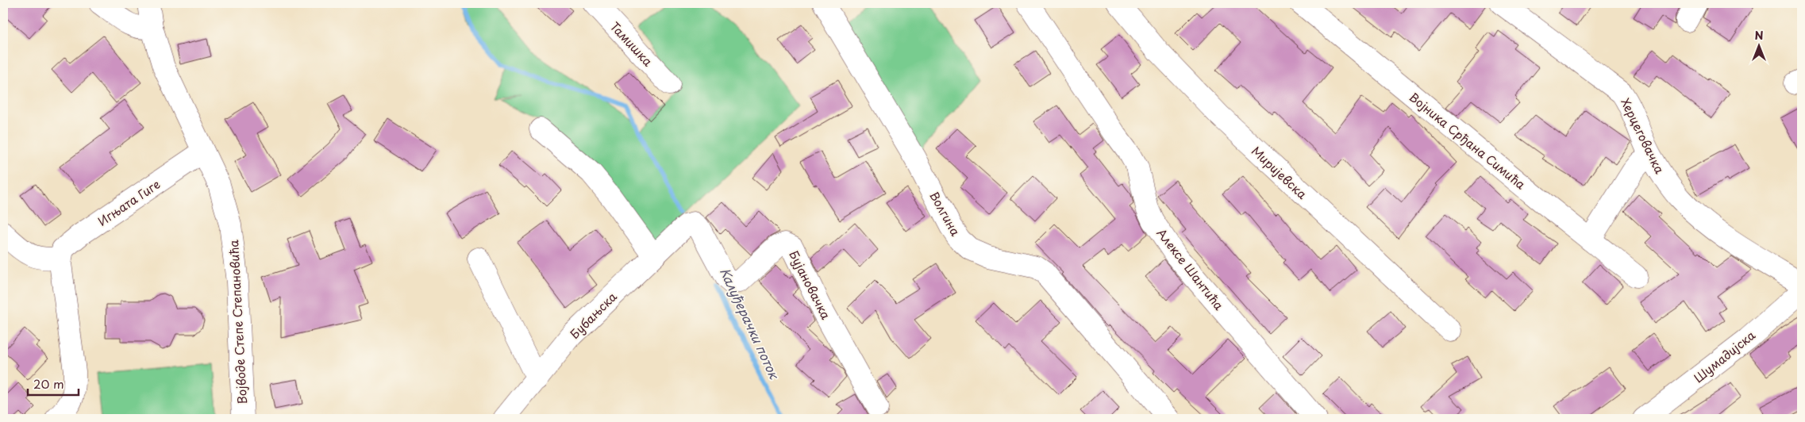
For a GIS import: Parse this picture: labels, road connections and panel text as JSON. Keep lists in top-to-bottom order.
{
  "streets": {
    "street": [
      "Тамишка",
      "Херцеговачка",
      "Војника Срђана Симића",
      "Миријевска",
      "Игњата Гиге",
      "Волгина",
      "Алексе Шантића",
      "Бујановачка",
      "Бубањска",
      "Војводе Степе Степановића",
      "Шумадијска"
    ]
  },
  "crossings": [
    ["Игњата Гиге", "Војводе Степе Степановића"],
    ["Бујановачка", "Бубањска"]
  ],
  "water": ["Калуђерачки поток"],
  "scale_bar": "20 m",
  "north": "top"
}
